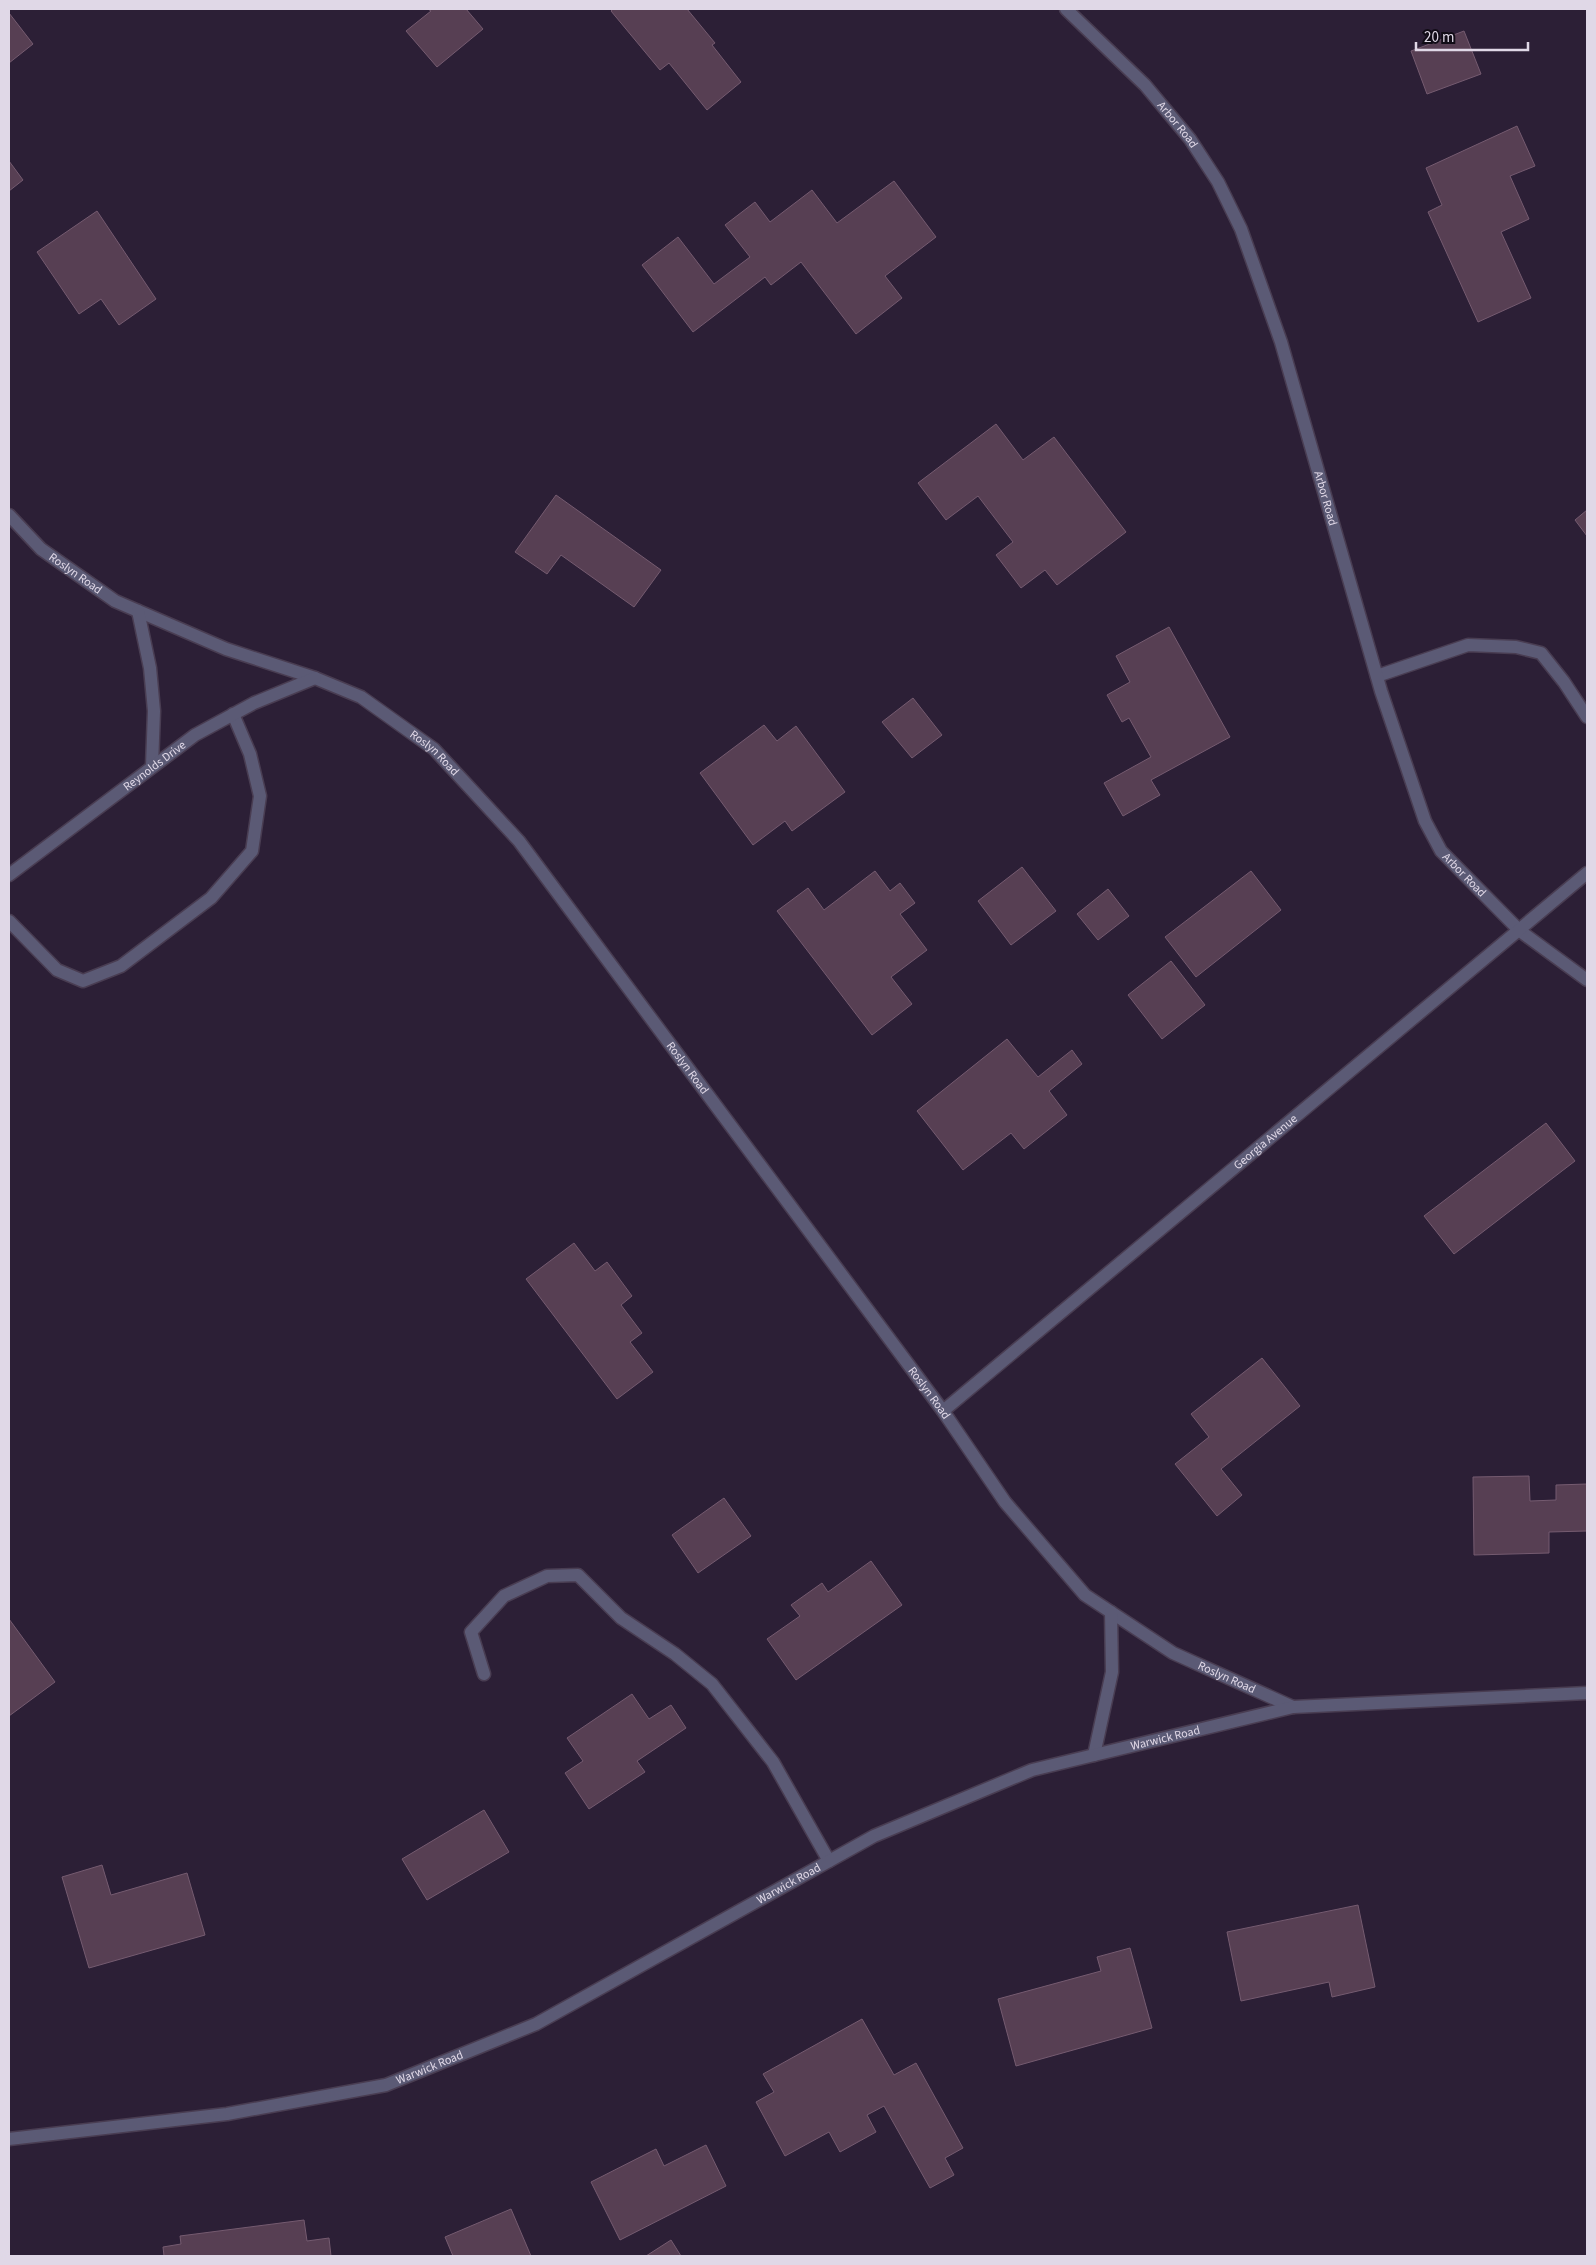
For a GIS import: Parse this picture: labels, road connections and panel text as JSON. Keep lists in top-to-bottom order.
{
  "streets": {
    "street": [
      "Arbor Road",
      "Roslyn Road",
      "Reynolds Drive",
      "Georgia Avenue",
      "Warwick Road"
    ]
  },
  "crossings": [
    ["Arbor Road", "Georgia Avenue"],
    ["Roslyn Road", "Reynolds Drive"],
    ["Roslyn Road", "Georgia Avenue"],
    ["Roslyn Road", "Warwick Road"]
  ],
  "scale_bar": "20 m"
}
